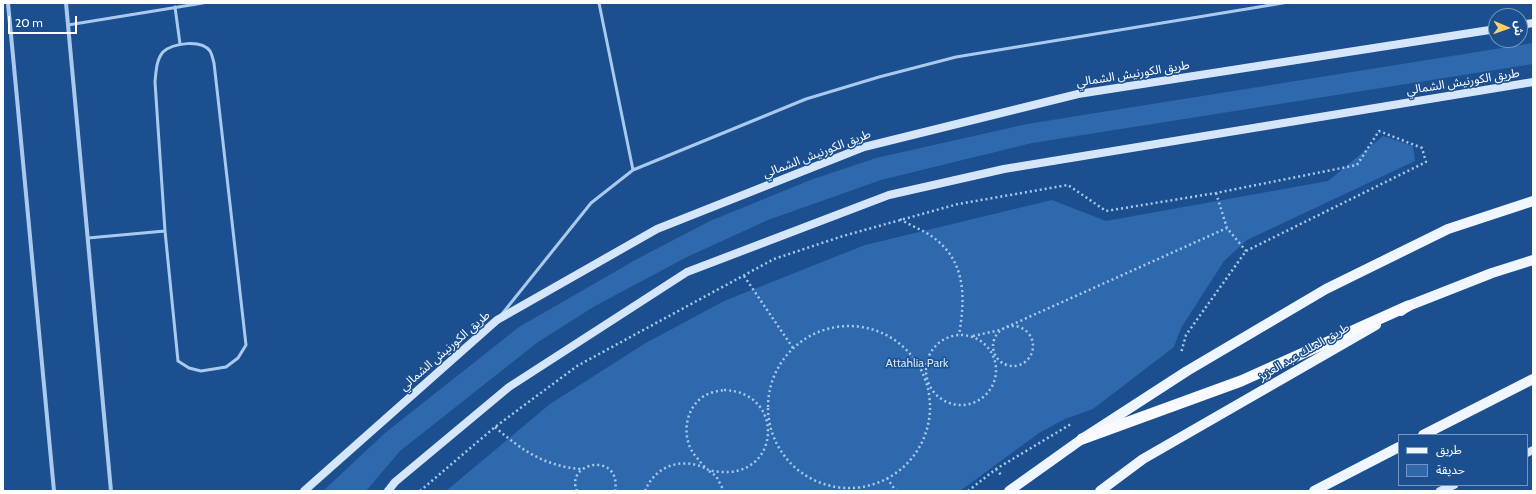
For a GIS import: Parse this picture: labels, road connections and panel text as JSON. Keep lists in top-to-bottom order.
{
  "streets": {
    "main road": ["طريق الكورنيش الشمالي", "طريق الملك عبد العزيز"]
  },
  "parks": ["Attahlia Park"],
  "legend": ["طريق", "حديقة"],
  "scale_bar": "20 m",
  "north": "right"
}
